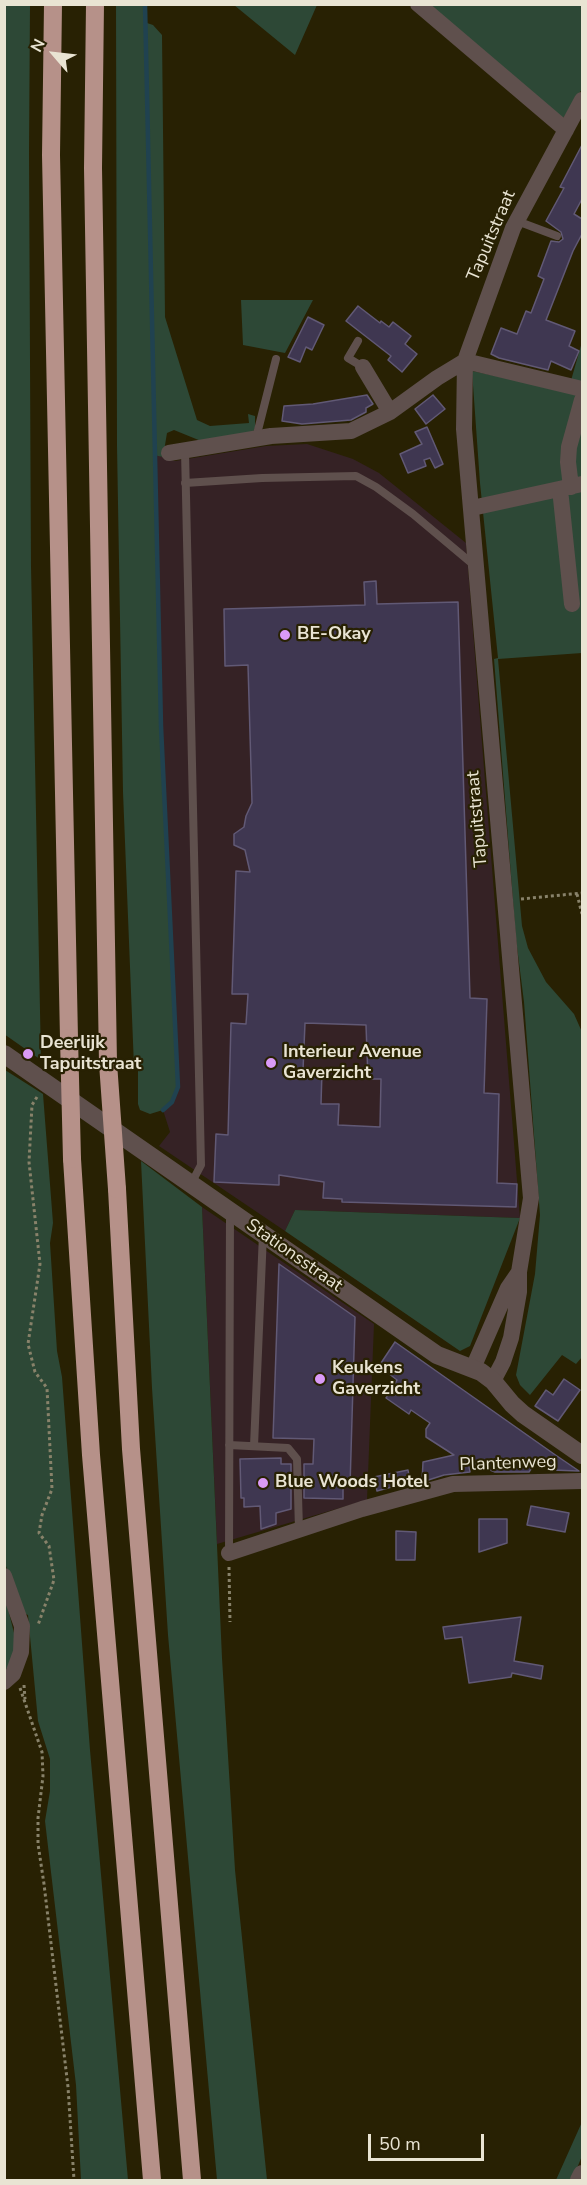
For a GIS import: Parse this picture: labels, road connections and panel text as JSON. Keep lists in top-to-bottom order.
{
  "streets": {
    "street": ["Tapuitstraat", "Stationsstraat", "Plantenweg"]
  },
  "crossings": [
    ["Tapuitstraat", "Stationsstraat"]
  ],
  "places": [
    "BE-Okay",
    "Deerlijk Tapuitstraat",
    "Interieur Avenue Gaverzicht",
    "Keukens Gaverzicht",
    "Blue Woods Hotel"
  ],
  "scale_bar": "50 m",
  "north": "top left"
}
